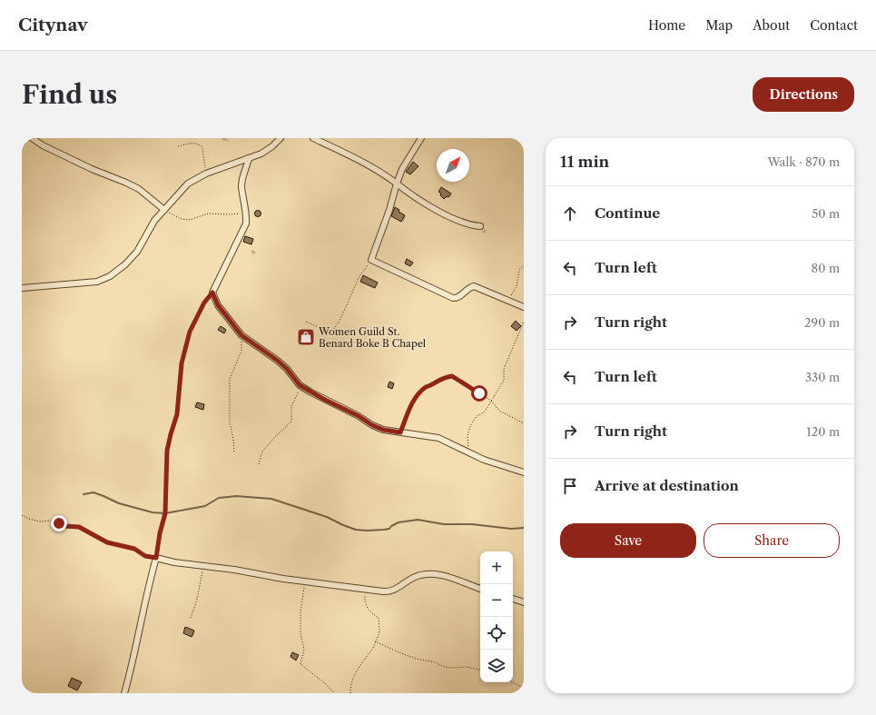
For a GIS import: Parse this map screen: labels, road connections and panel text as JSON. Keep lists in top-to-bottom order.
{
  "places": {
    "shop": ["Women Guild St. Benard Boke B Chapel"]
  },
  "north": "top right",
  "page": {
    "header": "Citynav",
    "nav": [
      "Home",
      "Map",
      "About",
      "Contact"
    ],
    "buttons": [
      "Directions",
      ["Save", "Share"]
    ],
    "title": "Find us",
    "heading": ["11 min", "Walk · 870 m"],
    "list": [
      ["Continue", "50 m"],
      ["Turn left", "80 m"],
      ["Turn right", "290 m"],
      ["Turn left", "330 m"],
      ["Turn right", "120 m"],
      "Arrive at destination"
    ],
    "map_buttons": ["+", "−"]
  }
}
